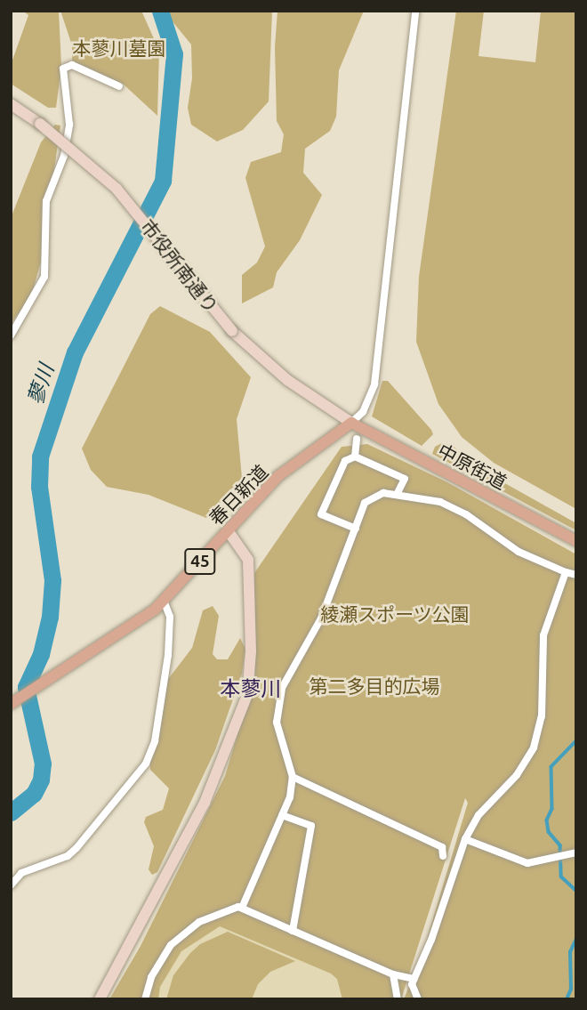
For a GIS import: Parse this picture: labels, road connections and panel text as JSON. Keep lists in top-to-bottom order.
{
  "streets": {
    "main road": ["中原街道", "春日新道", "45"],
    "street": ["市役所南通り"]
  },
  "crossings": [
    ["市役所南通り", "中原街道"],
    ["市役所南通り", "春日新道"],
    ["中原街道", "春日新道"]
  ],
  "districts": ["本蓼川"],
  "water": ["蓼川"],
  "parks": ["本蓼川墓園", "綾瀬スポーツ公園", "第二多目的広場"]
}
